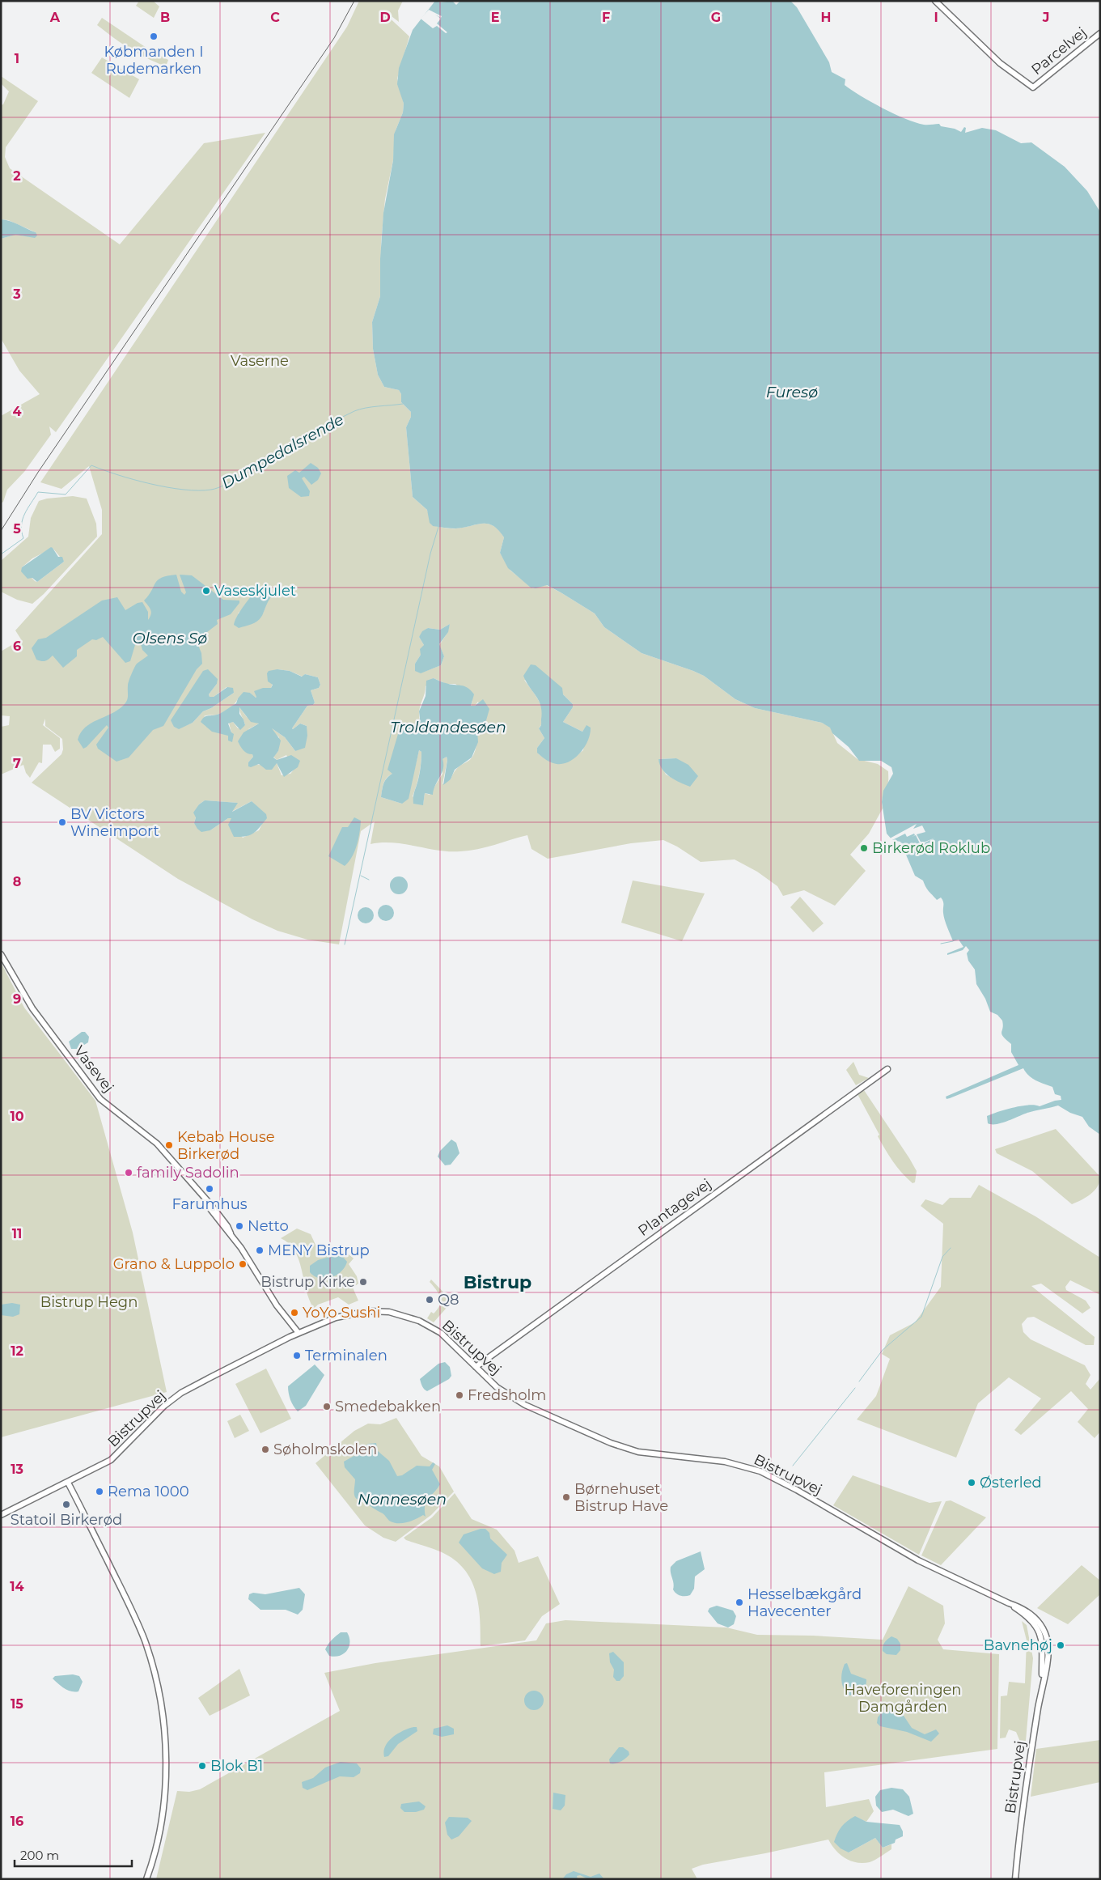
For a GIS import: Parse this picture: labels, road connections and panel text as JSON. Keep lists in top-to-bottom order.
{
  "streets": {
    "street": [
      "Parcelvej",
      "Vasevej",
      "Plantagevej",
      "Bistrupvej"
    ]
  },
  "crossings": [
    ["Vasevej", "Bistrupvej"],
    ["Plantagevej", "Bistrupvej"]
  ],
  "districts": ["Bistrup"],
  "water": [
    "Furesø",
    "Dumpedalsrende",
    "Olsens Sø",
    "Troldandesøen",
    "Nonnesøen"
  ],
  "parks": ["Vaserne", "Bistrup Hegn", "Haveforeningen Damgården"],
  "places": [
    "Købmanden I Rudemarken",
    "Vaseskjulet",
    "BV Victors Wineimport",
    "Birkerød Roklub",
    "Kebab House Birkerød",
    "family Sadolin",
    "Farumhus",
    "Netto",
    "MENY Bistrup",
    "Grano & Luppolo",
    "Bistrup Kirke",
    "Q8",
    "YoYo Sushi",
    "Terminalen",
    "Fredsholm",
    "Smedebakken",
    "Søholmskolen",
    "Østerled",
    "Rema 1000",
    "Børnehuset Bistrup Have",
    "Statoil Birkerød",
    "Hesselbækgård Havecenter",
    "Bavnehøj",
    "Blok B1"
  ],
  "scale_bar": "200 m",
  "grid": {
    "columns": [
      "A",
      "B",
      "C",
      "D",
      "E",
      "F",
      "G",
      "H",
      "I",
      "J"
    ],
    "rows": [
      "1",
      "2",
      "3",
      "4",
      "5",
      "6",
      "7",
      "8",
      "9",
      "10",
      "11",
      "12",
      "13",
      "14",
      "15",
      "16"
    ]
  }
}
